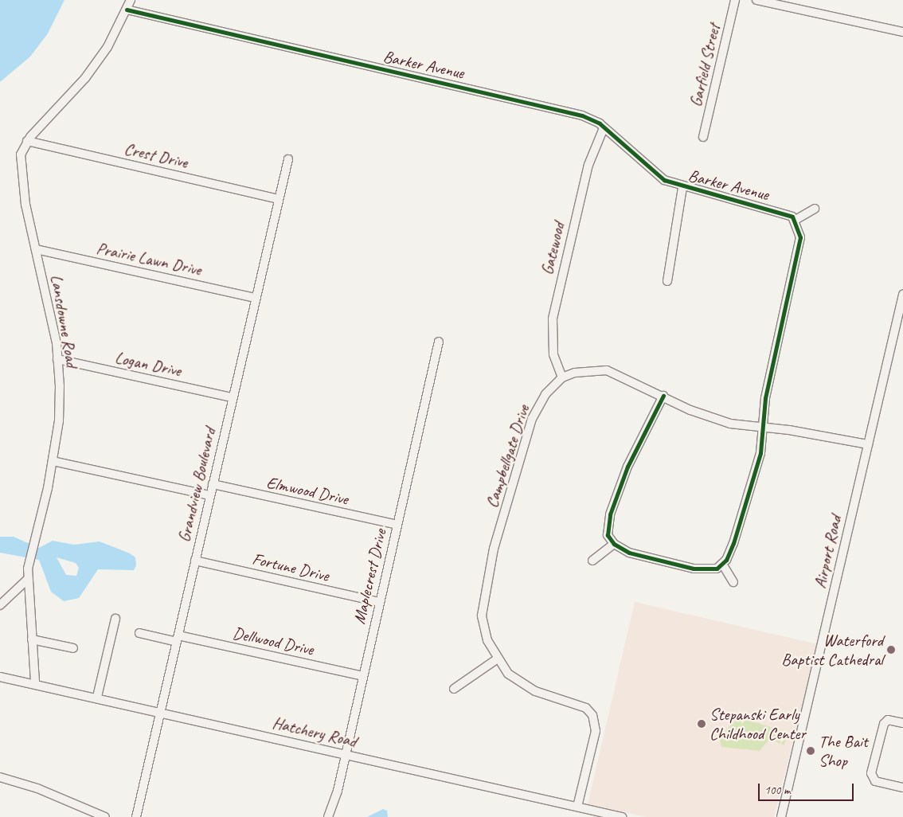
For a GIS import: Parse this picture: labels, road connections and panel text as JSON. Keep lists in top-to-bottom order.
{
  "streets": {
    "street": [
      "Barker Avenue",
      "Garfield Street",
      "Crest Drive",
      "Gatewood",
      "Prairie Lawn Drive",
      "Lansdowne Road",
      "Logan Drive",
      "Campbellgate Drive",
      "Grandview Boulevard",
      "Elmwood Drive",
      "Airport Road",
      "Fortune Drive",
      "Maplecrest Drive",
      "Dellwood Drive",
      "Hatchery Road"
    ]
  },
  "crossings": [
    ["Barker Avenue", "Gatewood"],
    ["Barker Avenue", "Lansdowne Road"],
    ["Crest Drive", "Lansdowne Road"],
    ["Crest Drive", "Grandview Boulevard"],
    ["Gatewood", "Campbellgate Drive"],
    ["Prairie Lawn Drive", "Lansdowne Road"],
    ["Prairie Lawn Drive", "Grandview Boulevard"],
    ["Lansdowne Road", "Logan Drive"],
    ["Lansdowne Road", "Hatchery Road"],
    ["Logan Drive", "Grandview Boulevard"],
    ["Campbellgate Drive", "Hatchery Road"],
    ["Grandview Boulevard", "Elmwood Drive"],
    ["Grandview Boulevard", "Fortune Drive"],
    ["Grandview Boulevard", "Dellwood Drive"],
    ["Grandview Boulevard", "Hatchery Road"],
    ["Elmwood Drive", "Maplecrest Drive"],
    ["Fortune Drive", "Maplecrest Drive"],
    ["Maplecrest Drive", "Dellwood Drive"],
    ["Maplecrest Drive", "Hatchery Road"]
  ],
  "places": ["Waterford Baptist Cathedral", "Stepanski Early Childhood Center", "The Bait Shop"],
  "scale_bar": "100 m"
}
